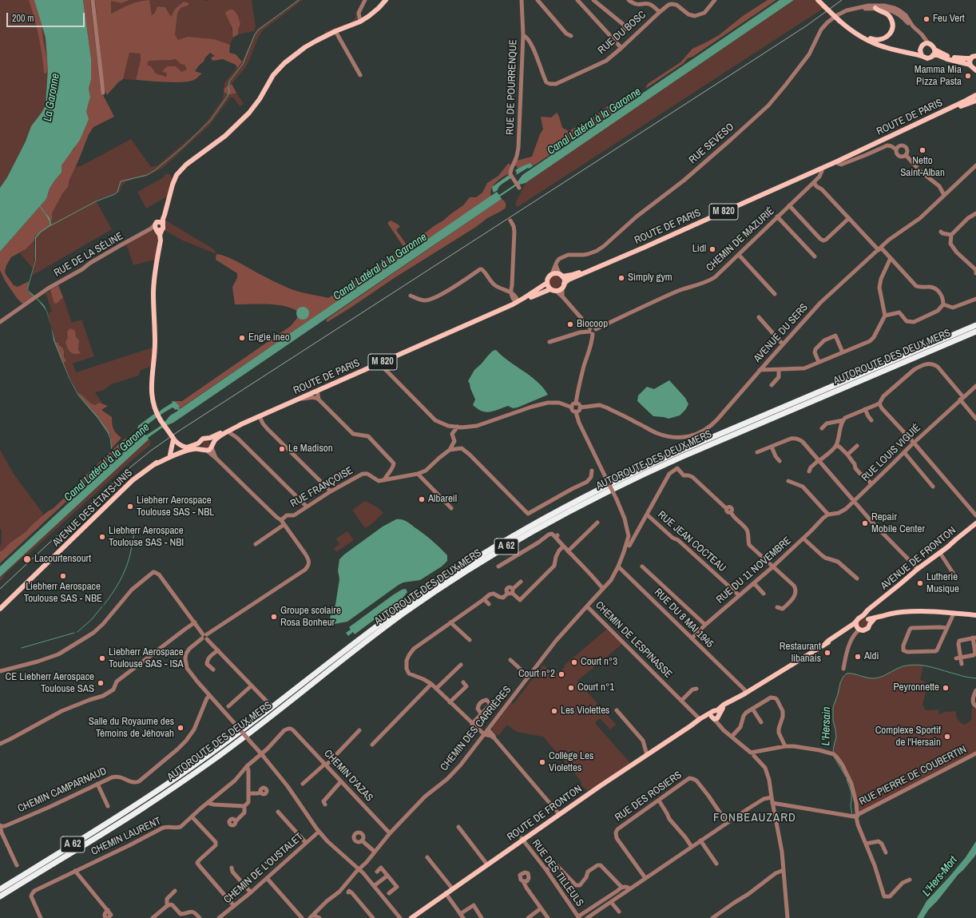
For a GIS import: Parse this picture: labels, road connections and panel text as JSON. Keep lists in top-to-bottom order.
{
  "streets": {
    "highway": ["AUTOROUTE DES DEUX MERS", "A 62"],
    "main road": [
      "ROUTE DE PARIS",
      "M 820",
      "AVENUE DES ÉTATS-UNIS",
      "AVENUE DE FRONTON",
      "ROUTE DE FRONTON"
    ],
    "street": [
      "RUE DU BOSC",
      "RUE DE POURRENQUE",
      "RUE SEVESO",
      "CHEMIN DE MAZURIÉ",
      "RUE DE LA SÉLINE",
      "AVENUE DU SERS",
      "RUE LOUIS VIGUIÉ",
      "RUE FRANÇOISE",
      "RUE JEAN COCTEAU",
      "RUE DU 11 NOVEMBRE",
      "RUE DU 8 MAI 1945",
      "CHEMIN DE LESPINASSE",
      "CHEMIN DES CARRIÈRES",
      "CHEMIN D'AZAS",
      "RUE PIERRE DE COUBERTIN",
      "CHEMIN CAMPARNAUD",
      "RUE DES ROSIERS",
      "CHEMIN LAURENT",
      "CHEMIN DE L'OUSTALET",
      "RUE DES TILLEULS"
    ]
  },
  "crossings": [
    ["RUE DU BOSC", "RUE DE POURRENQUE"],
    ["ROUTE DE PARIS", "RUE SEVESO"],
    ["ROUTE DE PARIS", "CHEMIN DE MAZURIÉ"],
    ["ROUTE DE PARIS", "AVENUE DES ÉTATS-UNIS"],
    ["AVENUE DU SERS", "CHEMIN DE LESPINASSE"],
    ["RUE LOUIS VIGUIÉ", "RUE DU 11 NOVEMBRE"],
    ["RUE JEAN COCTEAU", "RUE DU 11 NOVEMBRE"],
    ["AVENUE DE FRONTON", "RUE DU 8 MAI 1945"],
    ["AVENUE DE FRONTON", "CHEMIN DE LESPINASSE"],
    ["AVENUE DE FRONTON", "ROUTE DE FRONTON"],
    ["RUE DU 11 NOVEMBRE", "RUE DU 8 MAI 1945"],
    ["RUE DU 8 MAI 1945", "CHEMIN DE LESPINASSE"],
    ["CHEMIN DE LESPINASSE", "CHEMIN DES CARRIÈRES"],
    ["CHEMIN DES CARRIÈRES", "CHEMIN D'AZAS"],
    ["CHEMIN D'AZAS", "CHEMIN LAURENT"],
    ["ROUTE DE FRONTON", "RUE DES TILLEULS"]
  ],
  "districts": ["FONBEAUZARD"],
  "water": [
    "La Garonne",
    "Canal Latéral à la Garonne",
    "L'Hersain",
    "L'Hers-Mort"
  ],
  "places": [
    "Feu Vert",
    "Mamma Mia Pizza Pasta",
    "Netto Saint-Alban",
    "Lidl",
    "Simply gym",
    "Biocoop",
    "Engie ineo",
    "Le Madison",
    "Albareil",
    "Liebherr Aerospace Toulouse SAS - NBL",
    "Repair Mobile Center",
    "Liebherr Aerospace Toulouse SAS - NBI",
    "Lacourtensourt",
    "Liebherr Aerospace Toulouse SAS - NBE",
    "Lutherie Musique",
    "Groupe scolaire Rosa Bonheur",
    "Restaurant libanais",
    "Aldi",
    "Liebherr Aerospace Toulouse SAS - ISA",
    "Court n°3",
    "Court n°2",
    "CE Liebherr Aerospace Toulouse SAS",
    "Court n°1",
    "Peyronnette",
    "Les Violettes",
    "Salle du Royaume des Témoins de Jéhovah",
    "Complexe Sportif de l'Hersain",
    "Collège Les Violettes"
  ],
  "scale_bar": "200 m"
}
